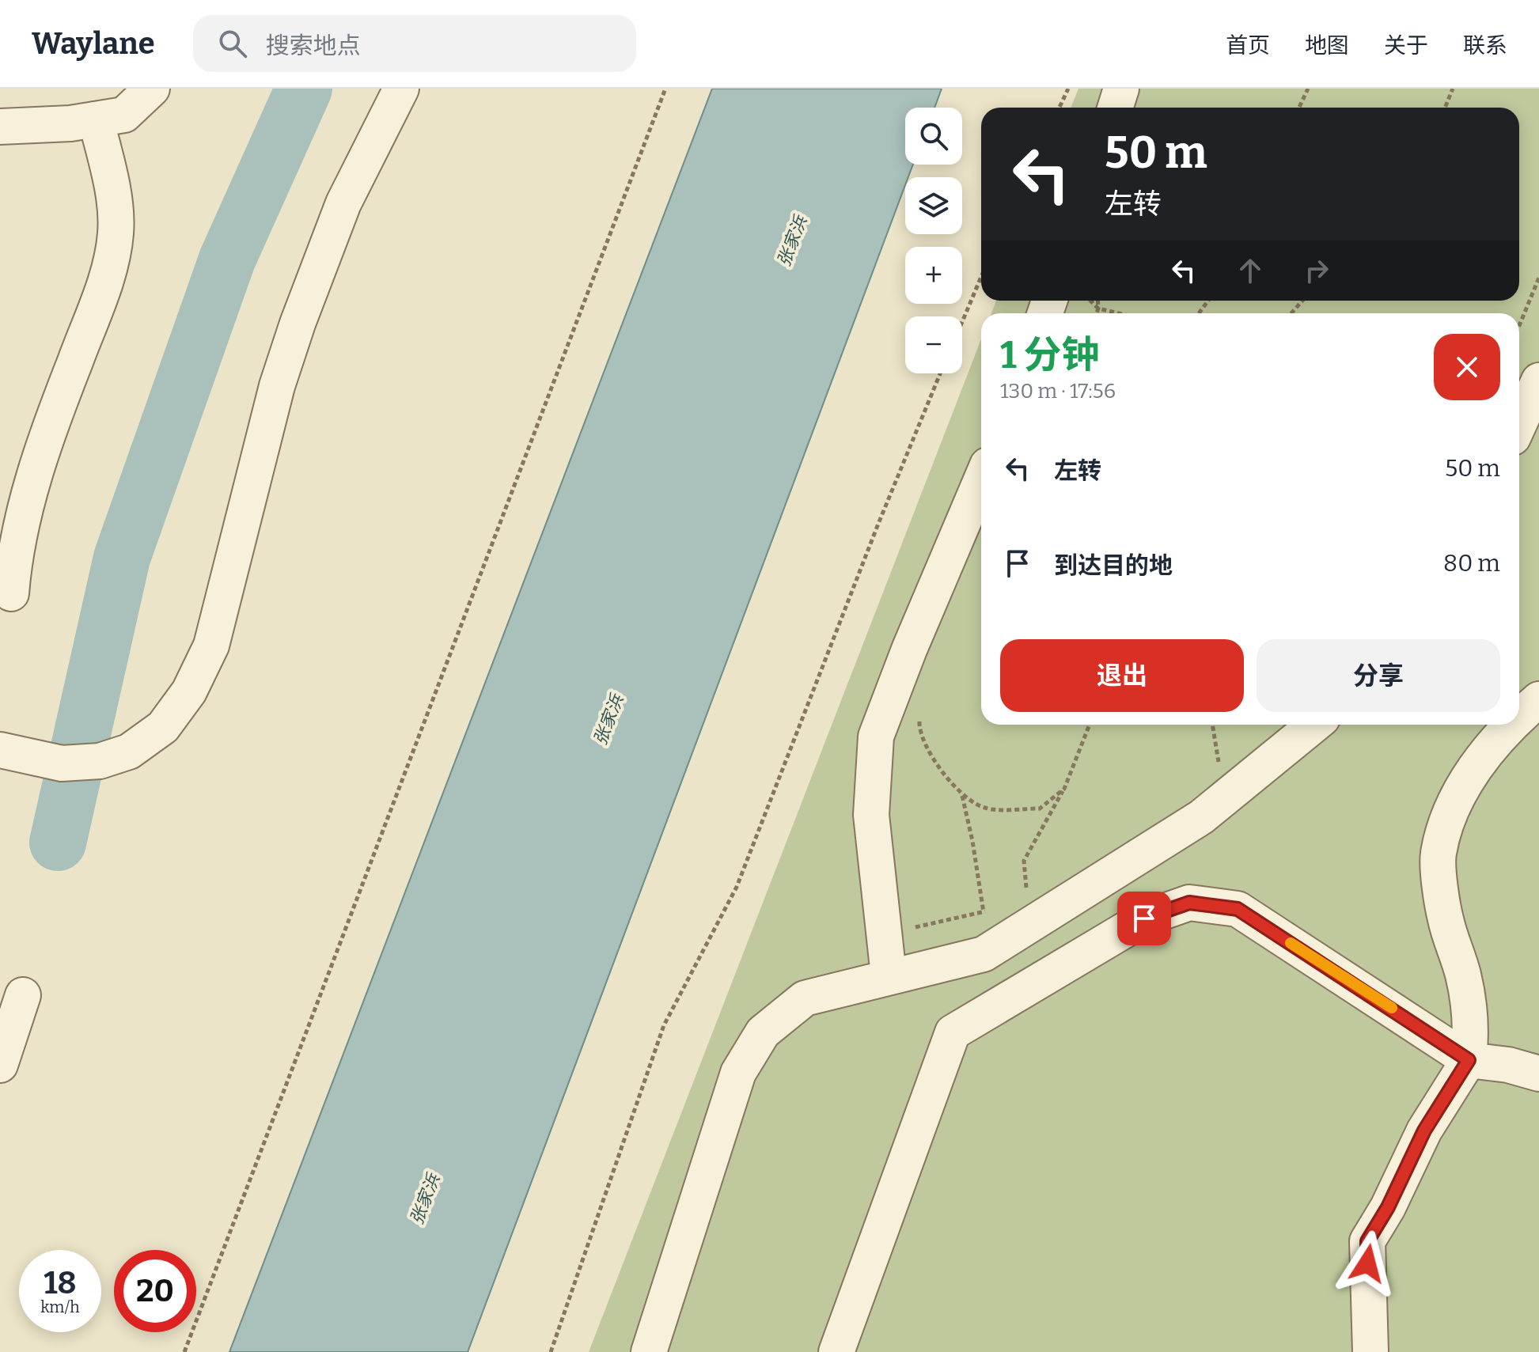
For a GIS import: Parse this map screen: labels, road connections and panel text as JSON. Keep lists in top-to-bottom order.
{
  "water": ["张家浜"],
  "page": {
    "header": "Waylane",
    "search": "搜索地点",
    "nav": [
      "首页",
      "地图",
      "关于",
      "联系"
    ],
    "map_buttons": ["+", "−"],
    "turn": ["50 m", "左转"],
    "heading": ["1 分钟", "130 m · 17:56"],
    "list": [
      {
        "name": "左转",
        "value": "50 m"
      },
      {
        "name": "到达目的地",
        "value": "80 m"
      }
    ],
    "buttons": ["退出", "分享"],
    "speed": "18 km/h",
    "limit": "20"
  }
}
